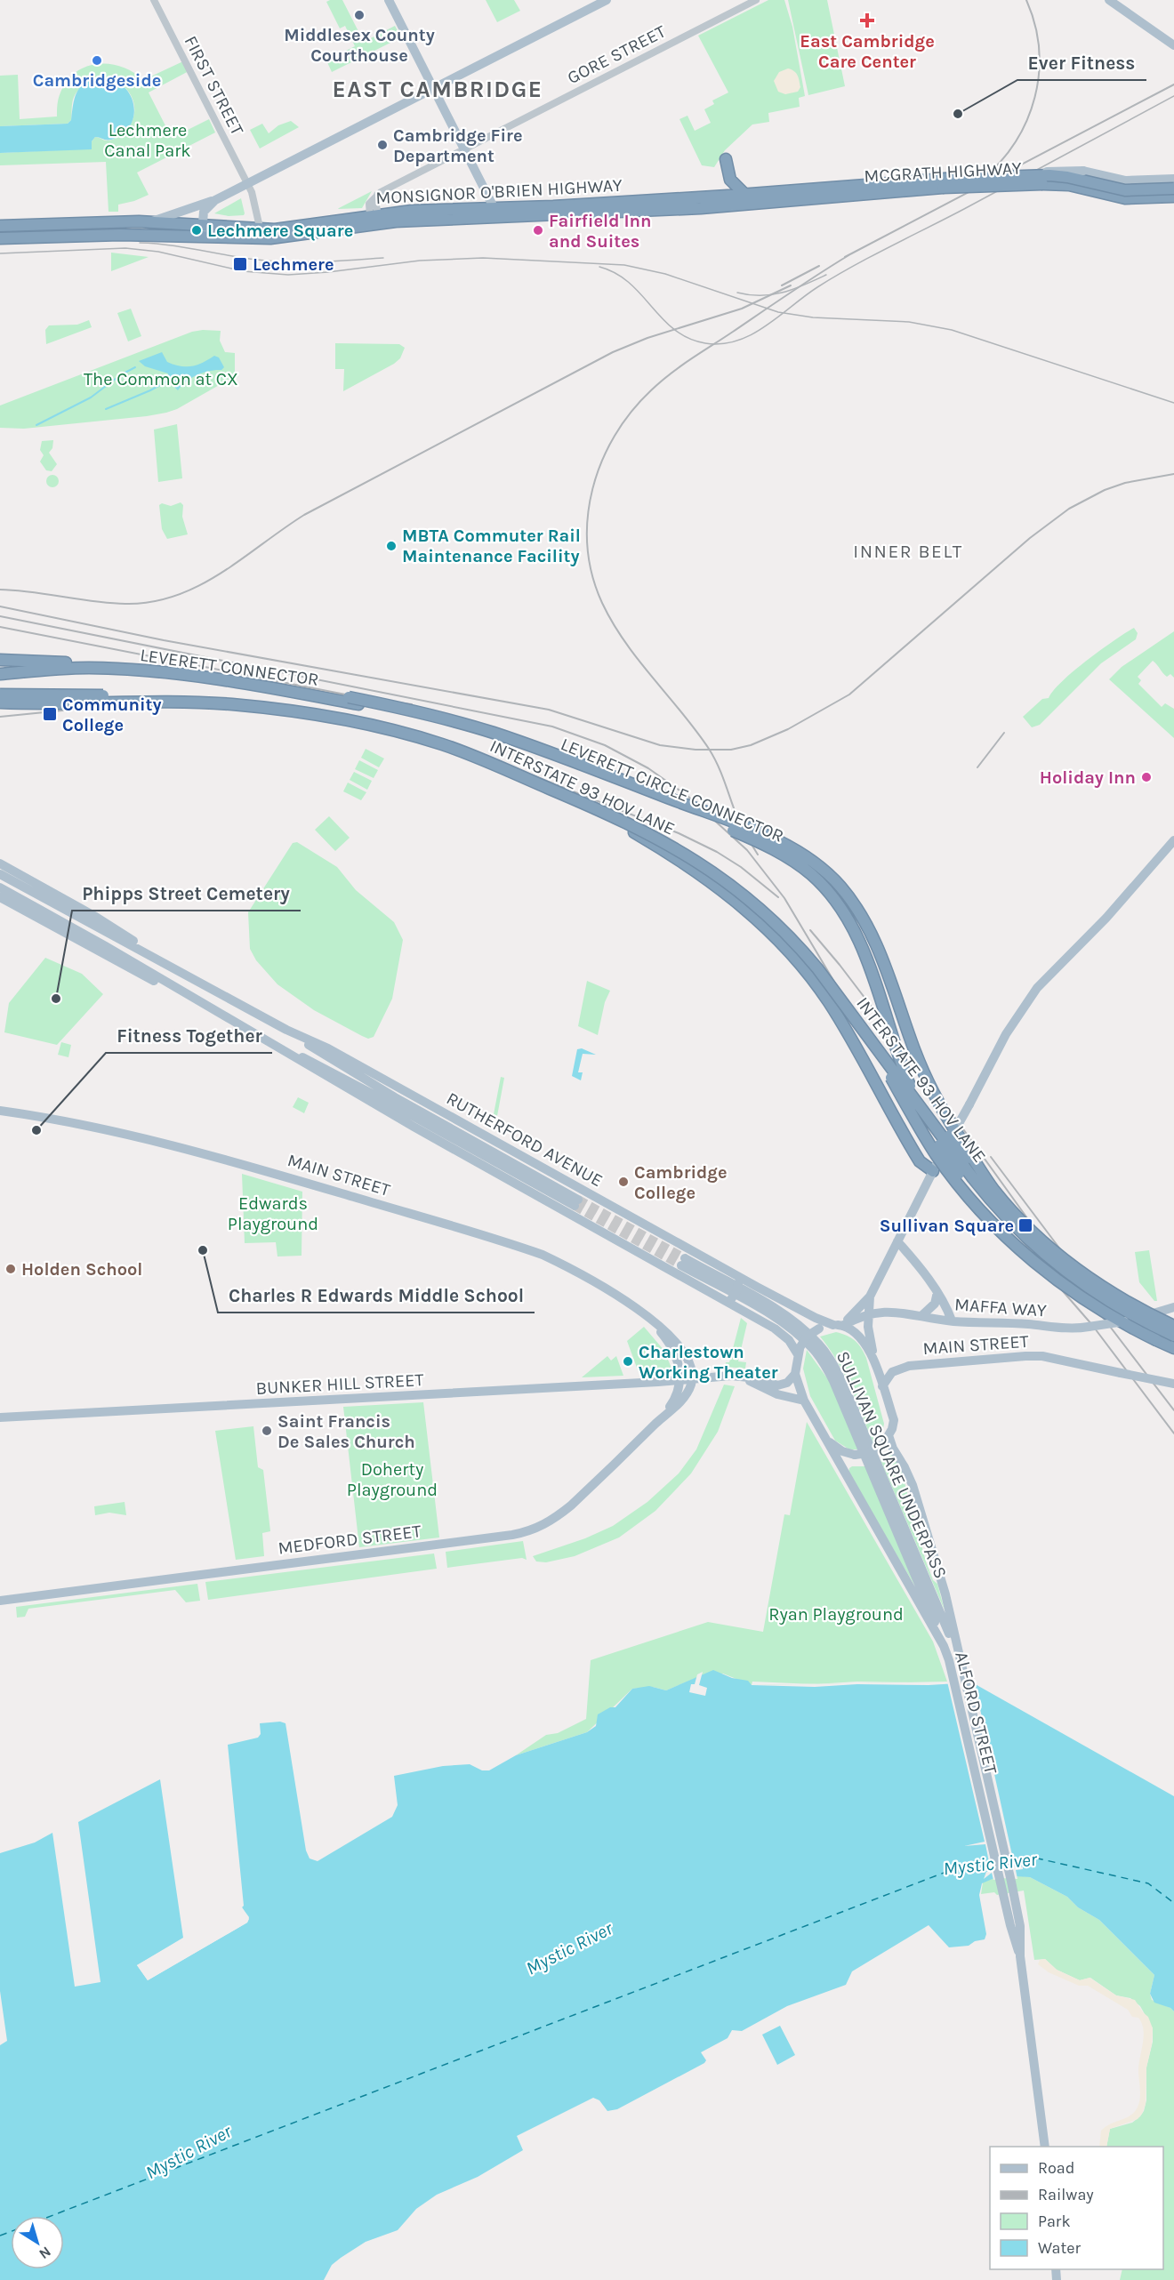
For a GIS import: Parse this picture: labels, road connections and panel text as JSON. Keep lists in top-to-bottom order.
{
  "streets": {
    "highway": [
      "MCGRATH HIGHWAY",
      "MONSIGNOR O'BRIEN HIGHWAY",
      "LEVERETT CONNECTOR",
      "INTERSTATE 93 HOV LANE",
      "LEVERETT CIRCLE CONNECTOR"
    ],
    "main road": [
      "RUTHERFORD AVENUE",
      "MAIN STREET",
      "MAFFA WAY",
      "BUNKER HILL STREET",
      "SULLIVAN SQUARE UNDERPASS",
      "MEDFORD STREET",
      "ALFORD STREET"
    ],
    "street": ["GORE STREET", "FIRST STREET"]
  },
  "crossings": [
    ["GORE STREET", "MONSIGNOR O'BRIEN HIGHWAY"],
    ["FIRST STREET", "MONSIGNOR O'BRIEN HIGHWAY"],
    ["MCGRATH HIGHWAY", "MONSIGNOR O'BRIEN HIGHWAY"],
    ["LEVERETT CONNECTOR", "LEVERETT CIRCLE CONNECTOR"],
    ["RUTHERFORD AVENUE", "MAIN STREET"],
    ["RUTHERFORD AVENUE", "MAFFA WAY"],
    ["RUTHERFORD AVENUE", "ALFORD STREET"],
    ["MAIN STREET", "MAFFA WAY"],
    ["MAIN STREET", "BUNKER HILL STREET"],
    ["MAIN STREET", "MEDFORD STREET"],
    ["MAIN STREET", "ALFORD STREET"],
    ["MAFFA WAY", "ALFORD STREET"],
    ["BUNKER HILL STREET", "MEDFORD STREET"],
    ["SULLIVAN SQUARE UNDERPASS", "ALFORD STREET"]
  ],
  "districts": ["EAST CAMBRIDGE", "INNER BELT"],
  "water": ["Mystic River"],
  "parks": [
    "Lechmere Canal Park",
    "The Common at CX",
    "Edwards Playground",
    "Doherty Playground",
    "Ryan Playground"
  ],
  "places": {
    "other": [
      "Middlesex County Courthouse",
      "Cambridgeside",
      "Ever Fitness",
      "Cambridge Fire Department",
      "Lechmere Square",
      "Fairfield Inn and Suites",
      "MBTA Commuter Rail Maintenance Facility",
      "Holiday Inn",
      "Phipps Street Cemetery",
      "Fitness Together",
      "Cambridge College",
      "Charles R Edwards Middle School",
      "Holden School",
      "Charlestown Working Theater",
      "Saint Francis De Sales Church"
    ],
    "health": ["East Cambridge Care Center"],
    "transit": ["Lechmere", "Community College", "Sullivan Square"]
  },
  "legend": [
    "Road",
    "Railway",
    "Park",
    "Water"
  ],
  "north": "bottom right"
}
